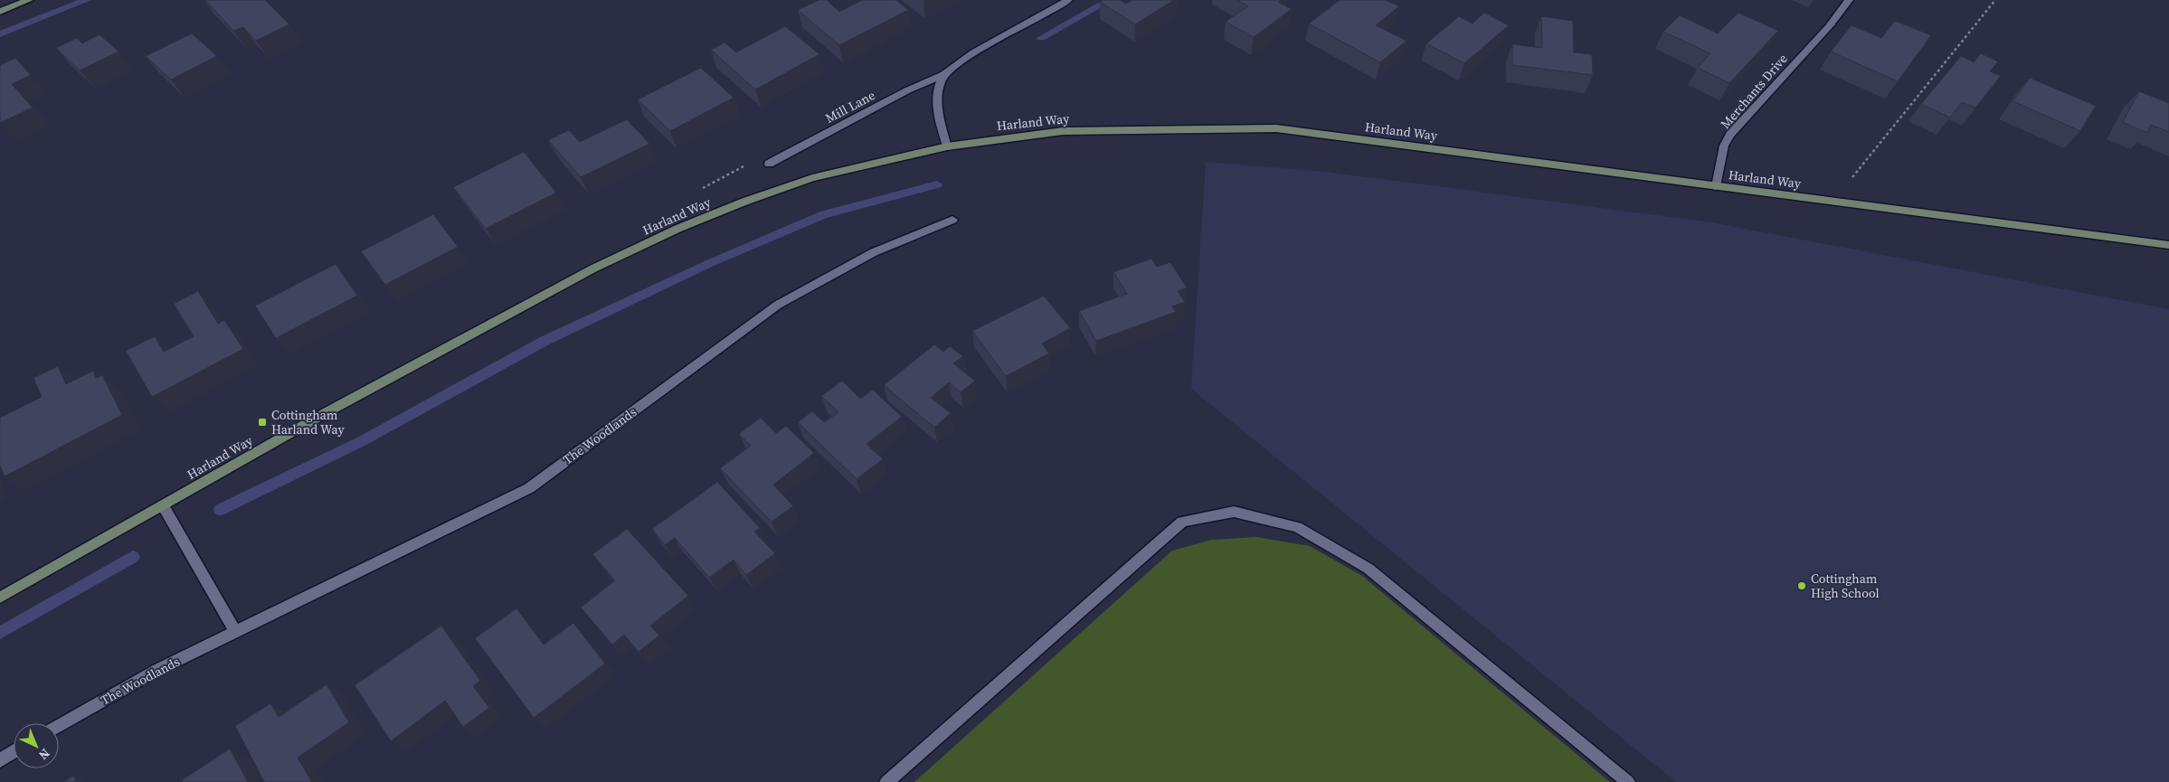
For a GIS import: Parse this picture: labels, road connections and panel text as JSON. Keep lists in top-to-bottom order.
{
  "streets": {
    "main road": ["Harland Way"],
    "street": ["Merchants Drive", "Mill Lane", "The Woodlands"]
  },
  "crossings": [
    ["Merchants Drive", "Harland Way"]
  ],
  "places": {
    "transit": ["Cottingham Harland Way"],
    "other": ["Cottingham High School"]
  },
  "north": "bottom right"
}
